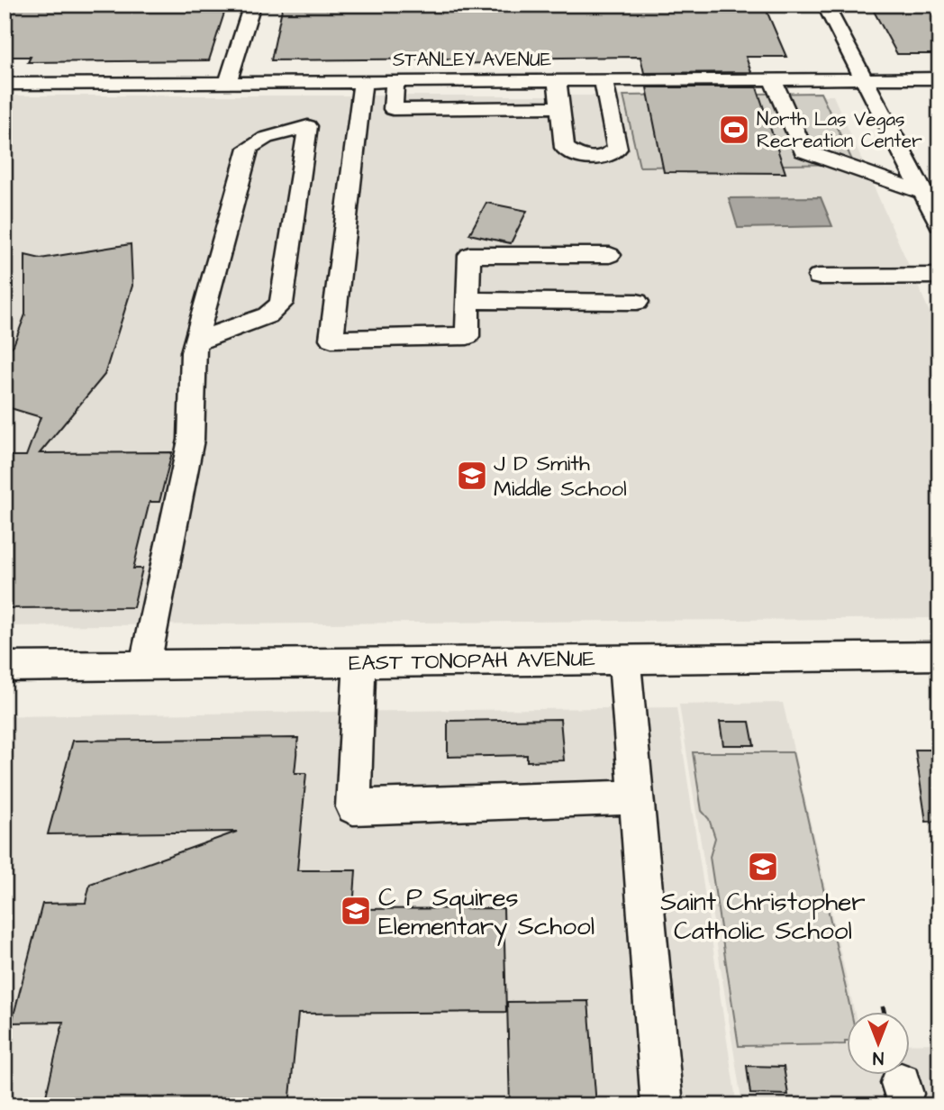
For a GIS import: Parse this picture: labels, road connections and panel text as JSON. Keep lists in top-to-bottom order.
{
  "streets": {
    "street": ["STANLEY AVENUE", "EAST TONOPAH AVENUE"]
  },
  "places": {
    "sports": ["North Las Vegas Recreation Center"],
    "school or university": ["J D Smith Middle School", "Saint Christopher Catholic School", "C P Squires Elementary School"]
  },
  "north": "bottom"
}
